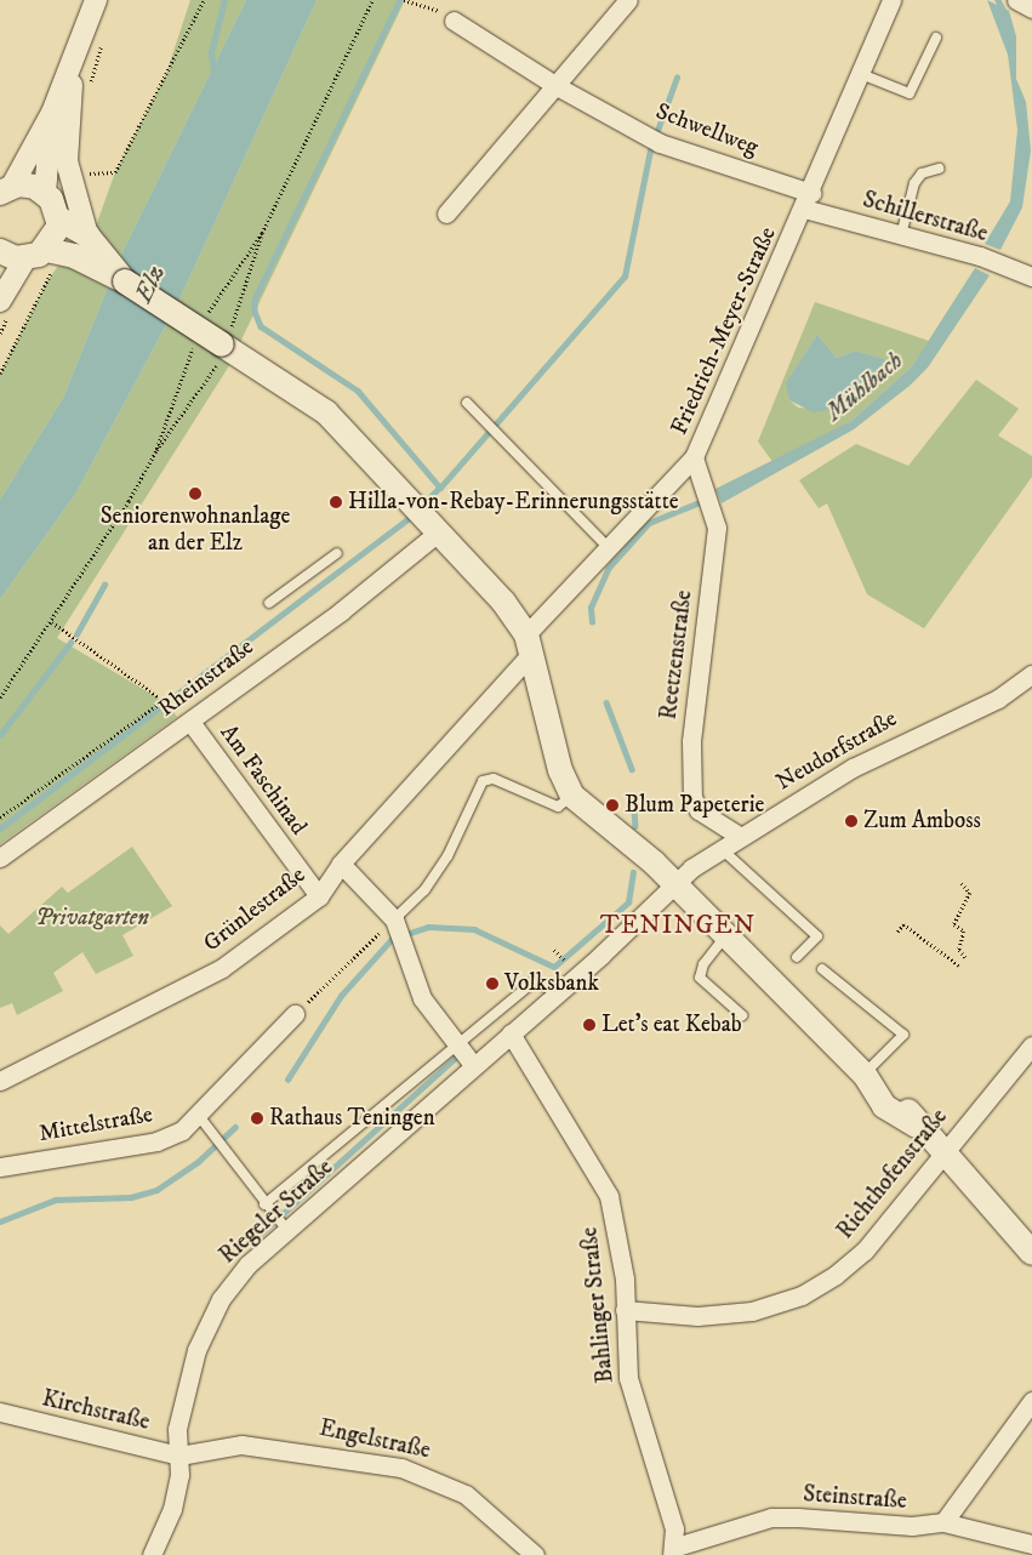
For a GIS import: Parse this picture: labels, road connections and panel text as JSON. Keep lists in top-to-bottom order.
{
  "streets": {
    "street": [
      "Schwellweg",
      "Schillerstraße",
      "Friedrich-Meyer-Straße",
      "Reetzenstraße",
      "Rheinstraße",
      "Neudorfstraße",
      "Am Faschinad",
      "Grünlestraße",
      "Mittelstraße",
      "Richthofenstraße",
      "Riegeler Straße",
      "Bahlinger Straße",
      "Kirchstraße",
      "Engelstraße",
      "Steinstraße"
    ]
  },
  "crossings": [
    ["Schwellweg", "Schillerstraße"],
    ["Schwellweg", "Friedrich-Meyer-Straße"],
    ["Schillerstraße", "Friedrich-Meyer-Straße"],
    ["Friedrich-Meyer-Straße", "Reetzenstraße"],
    ["Friedrich-Meyer-Straße", "Grünlestraße"],
    ["Reetzenstraße", "Neudorfstraße"],
    ["Rheinstraße", "Am Faschinad"],
    ["Neudorfstraße", "Riegeler Straße"],
    ["Am Faschinad", "Grünlestraße"],
    ["Richthofenstraße", "Bahlinger Straße"],
    ["Riegeler Straße", "Bahlinger Straße"],
    ["Riegeler Straße", "Kirchstraße"],
    ["Riegeler Straße", "Engelstraße"],
    ["Bahlinger Straße", "Steinstraße"],
    ["Kirchstraße", "Engelstraße"]
  ],
  "districts": ["TENINGEN"],
  "water": ["Elz", "Mühlbach"],
  "parks": ["Privatgarten"],
  "places": [
    "Seniorenwohnanlage an der Elz",
    "Hilla-von-Rebay-Erinnerungsstätte",
    "Blum Papeterie",
    "Zum Amboss",
    "Volksbank",
    "Let's eat Kebab",
    "Rathaus Teningen"
  ]
}
